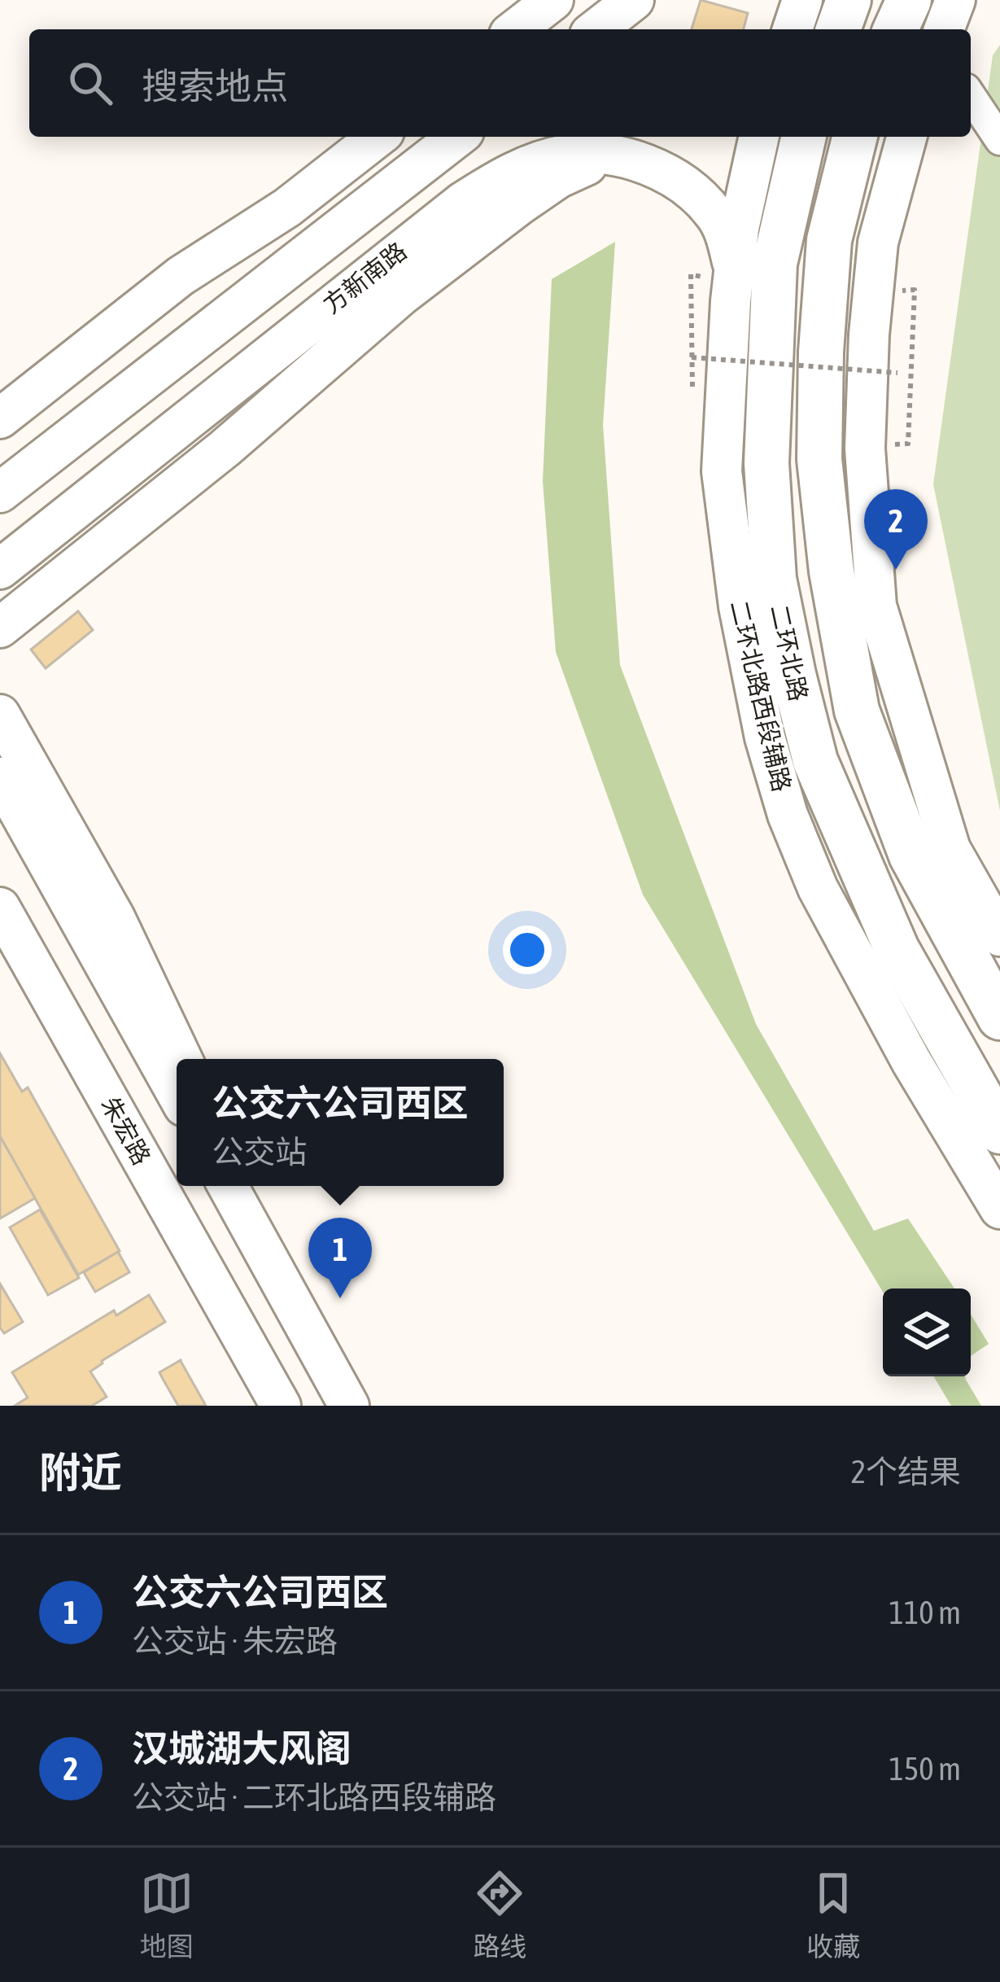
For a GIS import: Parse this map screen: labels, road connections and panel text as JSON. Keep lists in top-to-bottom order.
{
  "streets": {
    "highway": ["二环北路"],
    "main road": ["方新南路", "二环北路西段辅路", "朱宏路"]
  },
  "crossings": [
    ["方新南路", "二环北路西段辅路"]
  ],
  "page": {
    "search": "搜索地点",
    "pins": ["2", "1"],
    "popup": ["公交六公司西区", "公交站"],
    "heading": ["附近", "2个结果"],
    "list": [
      {
        "mark": "1",
        "name": "公交六公司西区",
        "note": "公交站 · 朱宏路",
        "value": "110 m"
      },
      {
        "mark": "2",
        "name": "汉城湖大风阁",
        "note": "公交站 · 二环北路西段辅路",
        "value": "150 m"
      }
    ],
    "nav": ["地图", "路线", "收藏"]
  }
}
